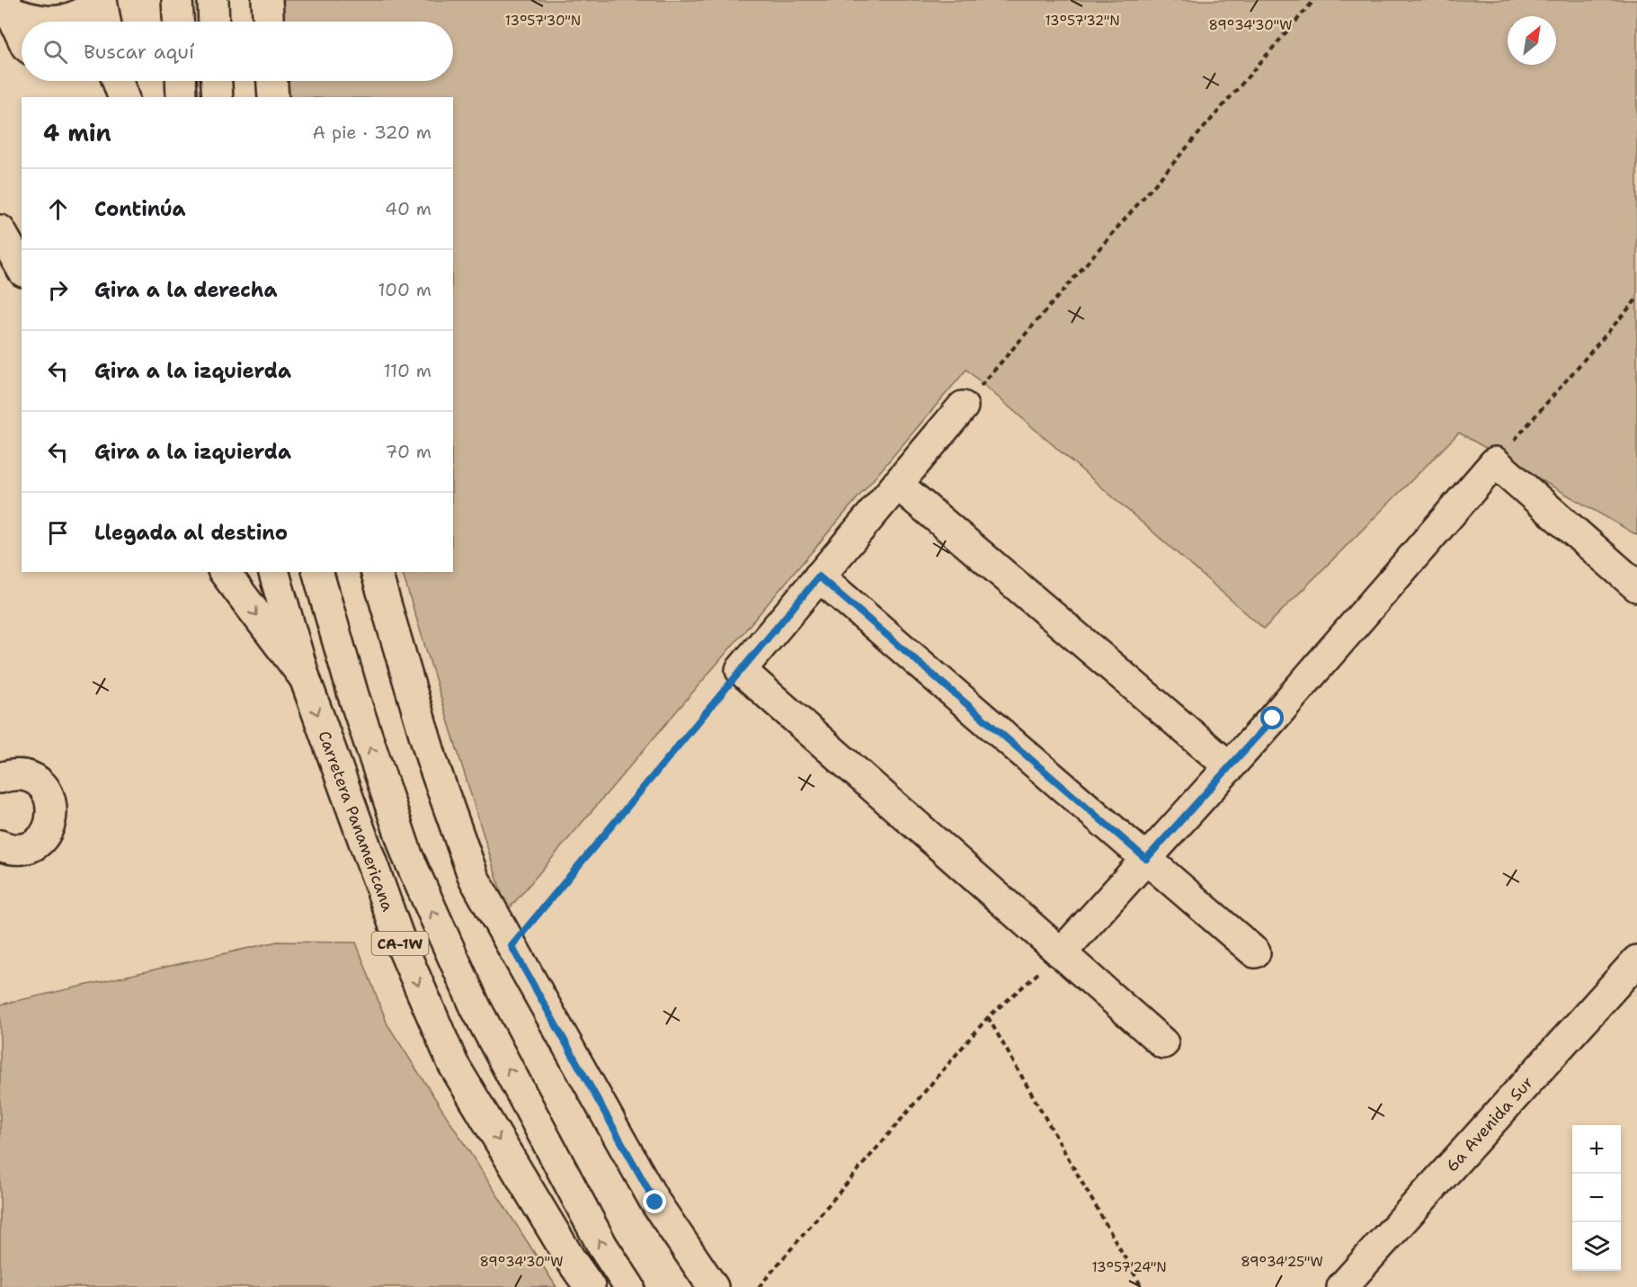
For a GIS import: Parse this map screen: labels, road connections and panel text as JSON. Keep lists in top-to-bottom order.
{
  "streets": {
    "main road": ["Carretera Panamericana", "CA-1W", "6a Avenida Sur"]
  },
  "north": "top right",
  "page": {
    "search": "Buscar aquí",
    "heading": ["4 min", "A pie · 320 m"],
    "list": [
      ["Continúa", "40 m"],
      ["Gira a la derecha", "100 m"],
      ["Gira a la izquierda", "110 m"],
      ["Gira a la izquierda", "70 m"],
      "Llegada al destino"
    ],
    "map_buttons": ["+", "−"]
  },
  "coordinates": [
    "13°57'30\"N",
    "13°57'32\"N",
    "89°34'30\"W",
    "89°34'25\"W",
    "13°57'24\"N"
  ]
}
